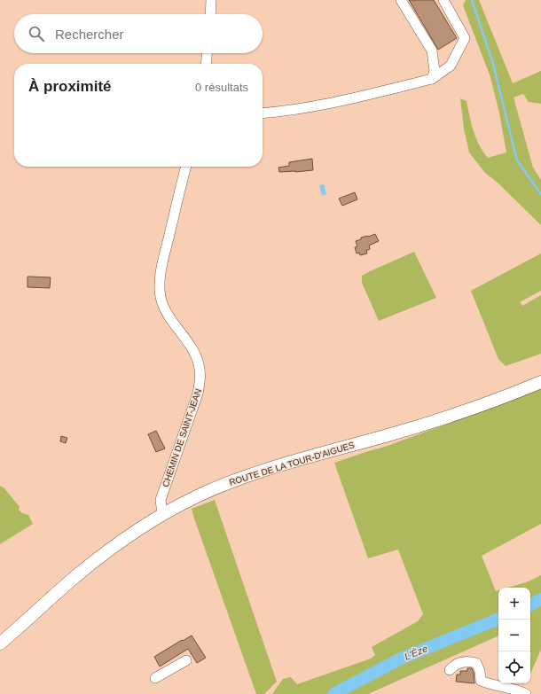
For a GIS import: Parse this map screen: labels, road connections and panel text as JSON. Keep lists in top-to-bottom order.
{
  "streets": {
    "main road": ["ROUTE DE LA TOUR-D'AIGUES"],
    "street": ["CHEMIN DE SAINT-JEAN"]
  },
  "crossings": [
    ["CHEMIN DE SAINT-JEAN", "ROUTE DE LA TOUR-D'AIGUES"]
  ],
  "water": ["L'Èze"],
  "page": {
    "search": "Rechercher",
    "heading": ["À proximité", "0 résultats"],
    "map_buttons": ["+", "−"]
  }
}
